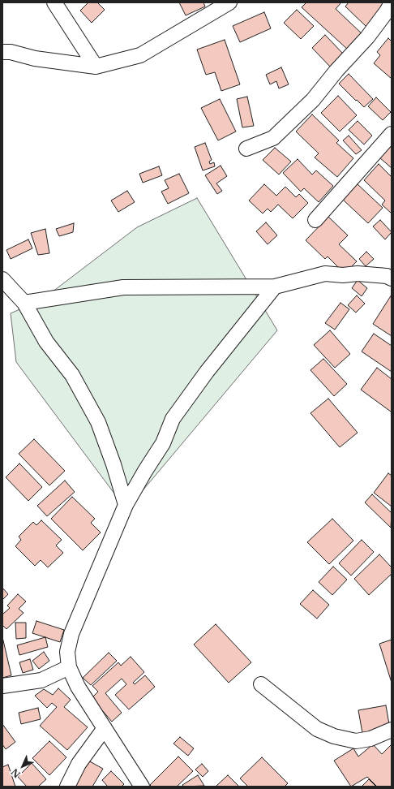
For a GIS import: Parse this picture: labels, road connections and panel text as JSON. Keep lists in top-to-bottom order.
{
  "north": "bottom left"
}
